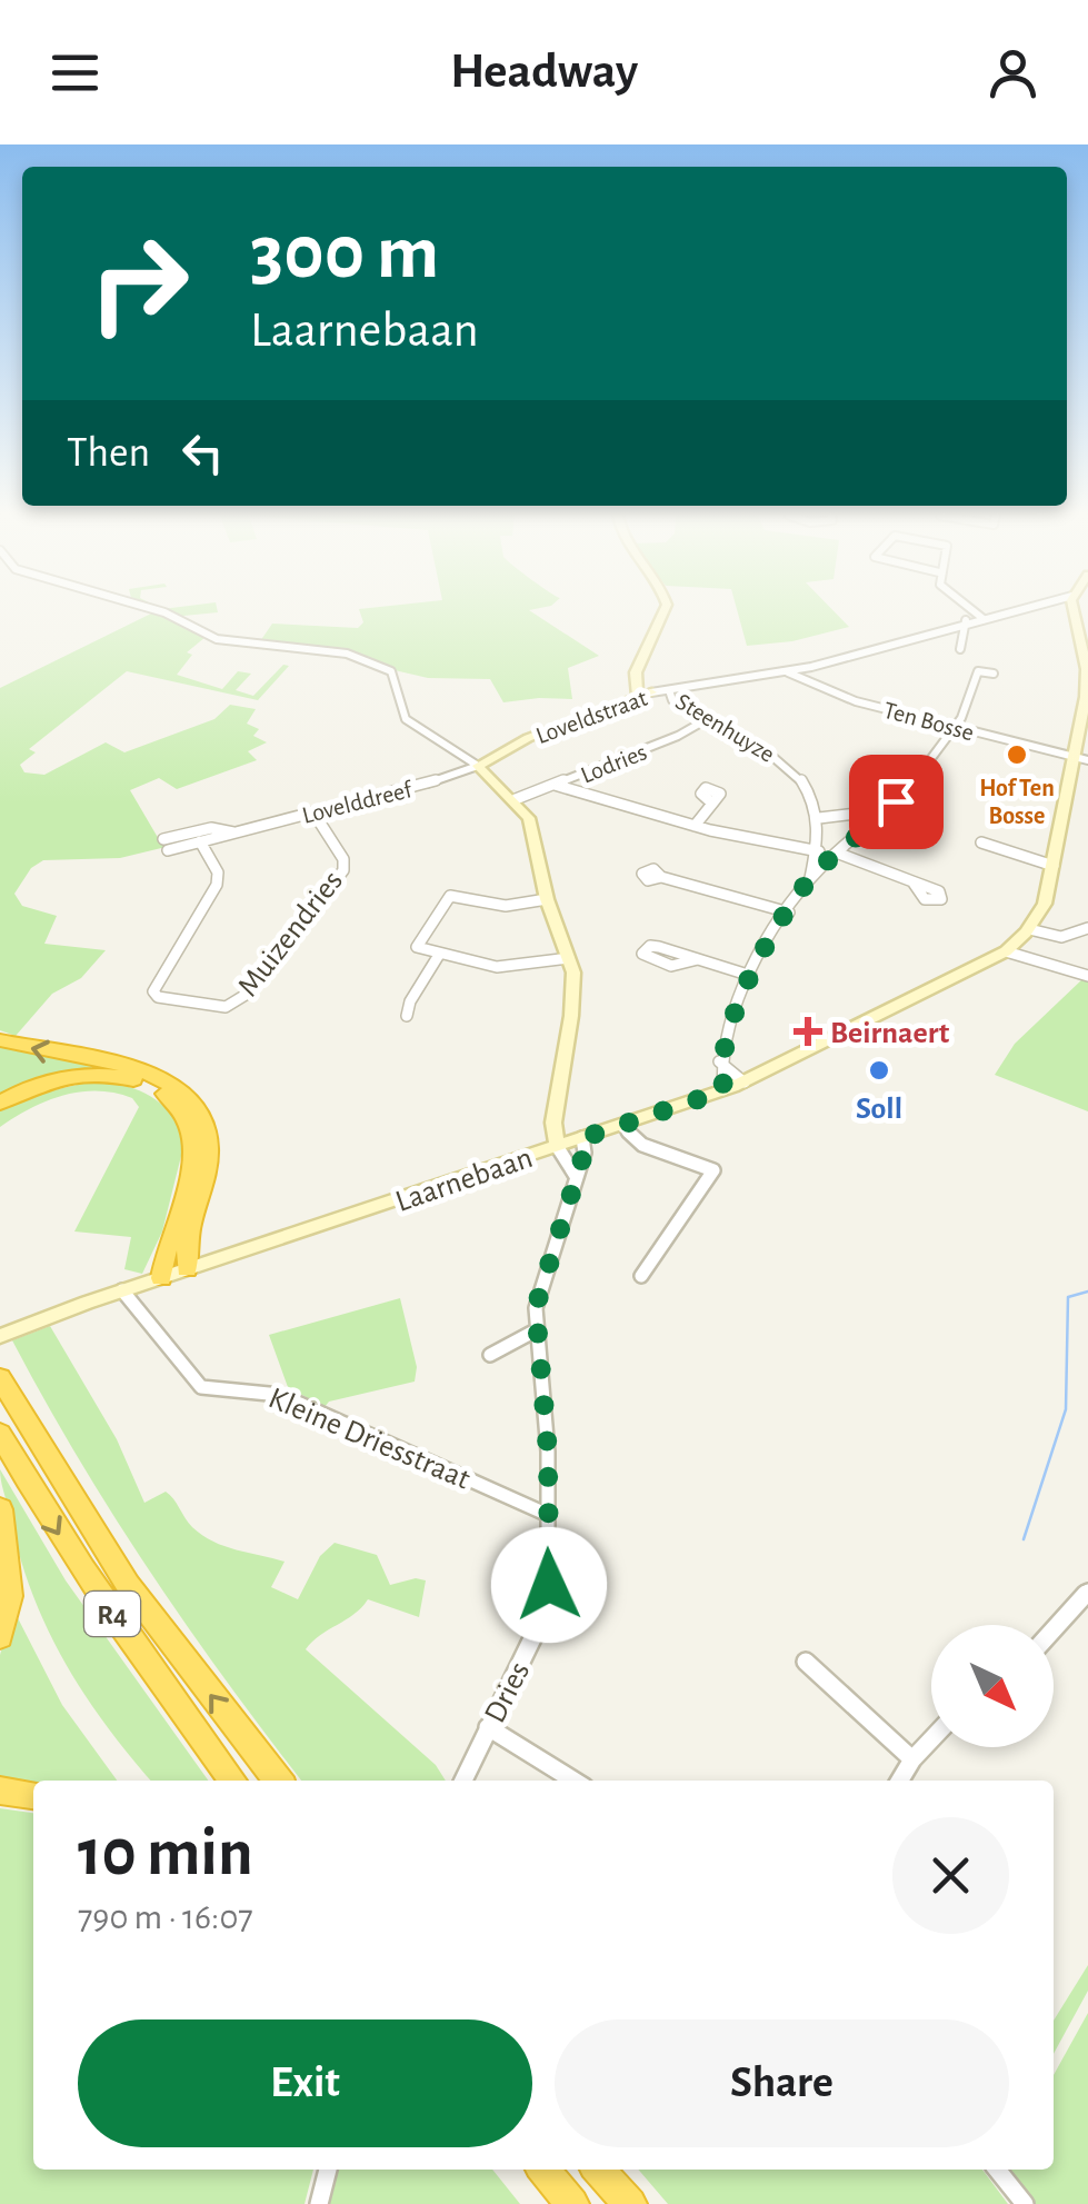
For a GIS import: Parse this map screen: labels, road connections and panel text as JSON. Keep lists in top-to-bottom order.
{
  "streets": {
    "highway": ["R4"],
    "street": [
      "Loveldstraat",
      "Ten Bosse",
      "Steenhuyze",
      "Lodries",
      "Lovelddreef",
      "Muizendries",
      "Laarnebaan",
      "Kleine Driesstraat",
      "Dries"
    ]
  },
  "crossings": [
    ["Loveldstraat", "Ten Bosse"],
    ["Loveldstraat", "Steenhuyze"],
    ["Loveldstraat", "Lovelddreef"],
    ["Ten Bosse", "Laarnebaan"],
    ["Steenhuyze", "Lodries"],
    ["Lovelddreef", "Muizendries"],
    ["Laarnebaan", "Kleine Driesstraat"],
    ["Laarnebaan", "Dries"],
    ["Kleine Driesstraat", "Dries"]
  ],
  "places": {
    "other": ["Hof Ten Bosse", "Soll"],
    "health": ["Beirnaert"]
  },
  "north": "bottom right",
  "page": {
    "header": "Headway",
    "turn": ["300 m", "Laarnebaan"],
    "then": "Then",
    "heading": ["10 min", "790 m · 16:07"],
    "buttons": ["Exit", "Share"]
  }
}
